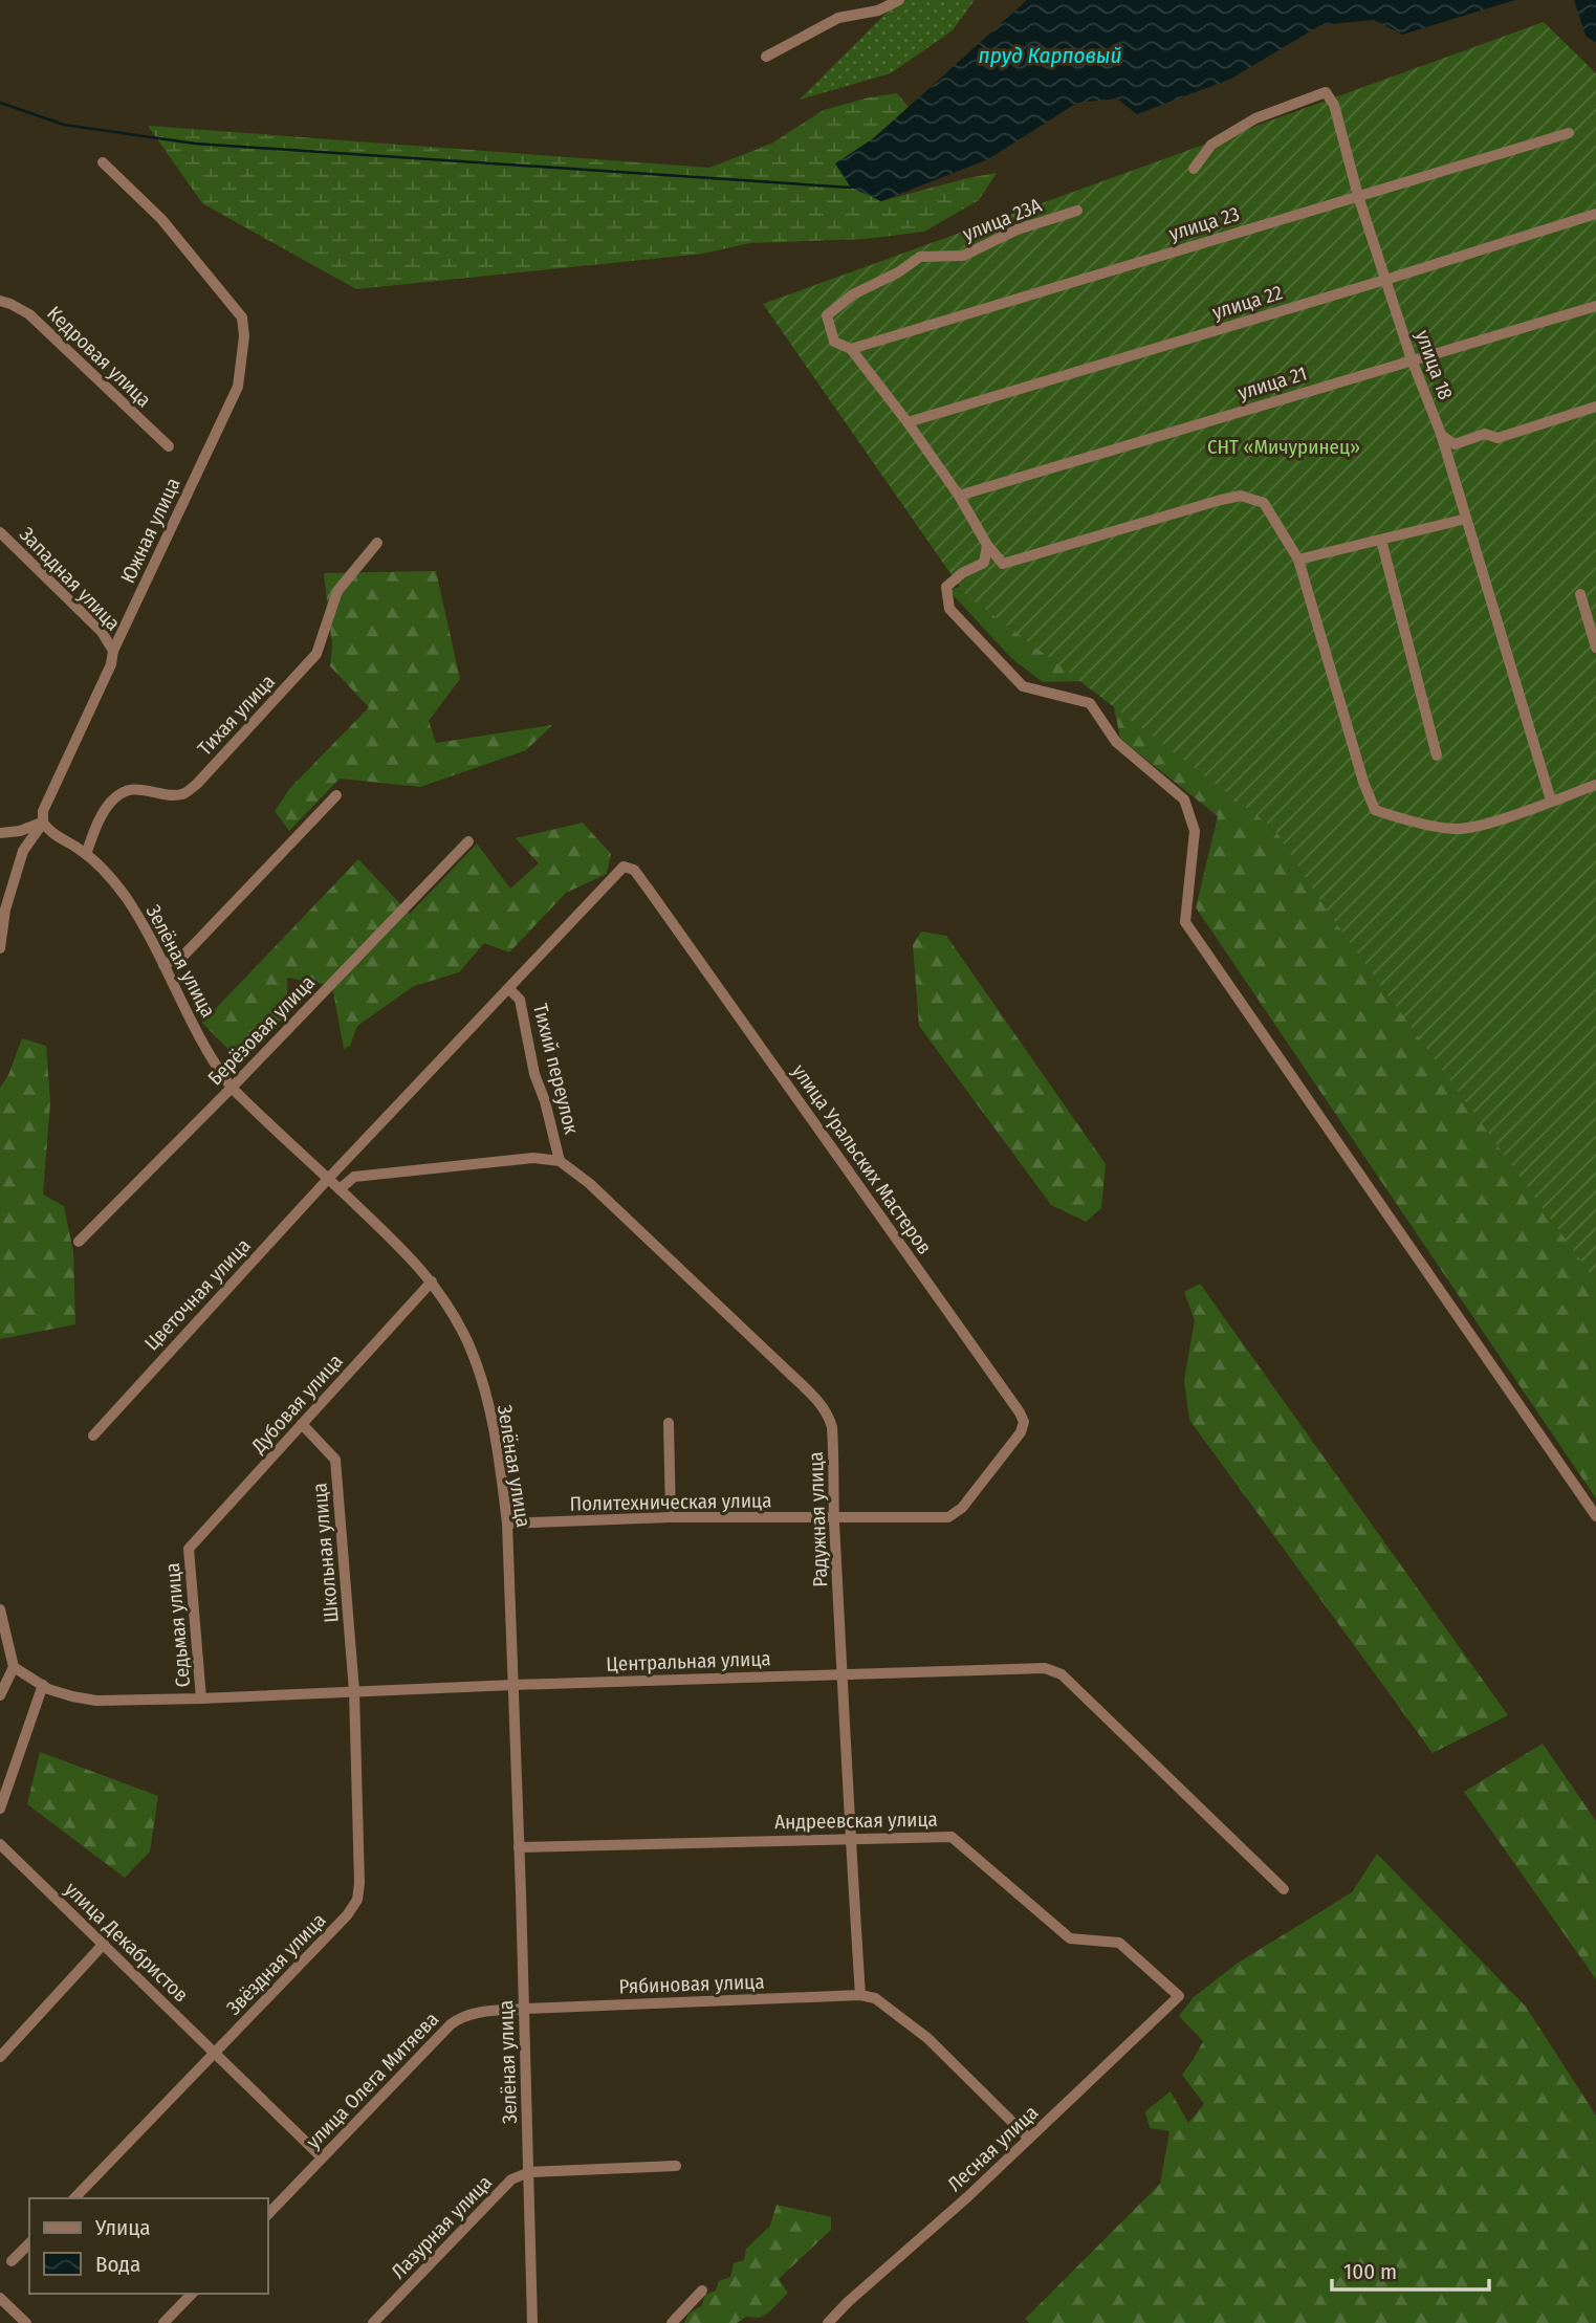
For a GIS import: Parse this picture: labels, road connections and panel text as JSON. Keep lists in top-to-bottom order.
{
  "streets": {
    "street": [
      "улица 23А",
      "улица 23",
      "улица 22",
      "Кедровая улица",
      "улица 18",
      "улица 21",
      "Южная улица",
      "Западная улица",
      "Тихая улица",
      "Зелёная улица",
      "Берёзовая улица",
      "Тихий переулок",
      "улица Уральских Мастеров",
      "Цветочная улица",
      "Дубовая улица",
      "Политехническая улица",
      "Радужная улица",
      "Школьная улица",
      "Седьмая улица",
      "Центральная улица",
      "Андреевская улица",
      "улица Декабристов",
      "Звёздная улица",
      "Рябиновая улица",
      "улица Олега Митяева",
      "Лесная улица",
      "Лазурная улица"
    ]
  },
  "crossings": [
    ["улица 23А", "улица 23"],
    ["улица 23", "улица 18"],
    ["улица 22", "улица 18"],
    ["улица 18", "улица 21"],
    ["Южная улица", "Западная улица"],
    ["Южная улица", "Зелёная улица"],
    ["Тихая улица", "Зелёная улица"],
    ["Зелёная улица", "Берёзовая улица"],
    ["Зелёная улица", "Цветочная улица"],
    ["Зелёная улица", "Дубовая улица"],
    ["Зелёная улица", "Политехническая улица"],
    ["Зелёная улица", "Центральная улица"],
    ["Зелёная улица", "Андреевская улица"],
    ["Зелёная улица", "Рябиновая улица"],
    ["Зелёная улица", "улица Олега Митяева"],
    ["Зелёная улица", "Лазурная улица"],
    ["Тихий переулок", "улица Уральских Мастеров"],
    ["Тихий переулок", "Цветочная улица"],
    ["Тихий переулок", "Радужная улица"],
    ["улица Уральских Мастеров", "Цветочная улица"],
    ["улица Уральских Мастеров", "Политехническая улица"],
    ["улица Уральских Мастеров", "Радужная улица"],
    ["Дубовая улица", "Школьная улица"],
    ["Дубовая улица", "Седьмая улица"],
    ["Политехническая улица", "Радужная улица"],
    ["Радужная улица", "Центральная улица"],
    ["Радужная улица", "Андреевская улица"],
    ["Радужная улица", "Рябиновая улица"],
    ["Школьная улица", "Центральная улица"],
    ["Школьная улица", "Звёздная улица"],
    ["Седьмая улица", "Центральная улица"],
    ["Центральная улица", "Звёздная улица"],
    ["Андреевская улица", "Лесная улица"],
    ["улица Декабристов", "Звёздная улица"],
    ["улица Декабристов", "улица Олега Митяева"],
    ["Рябиновая улица", "улица Олега Митяева"]
  ],
  "water": ["пруд Карповый"],
  "parks": ["СНТ «Мичуринец»"],
  "legend": ["Улица", "Вода"],
  "scale_bar": "100 m"
}
